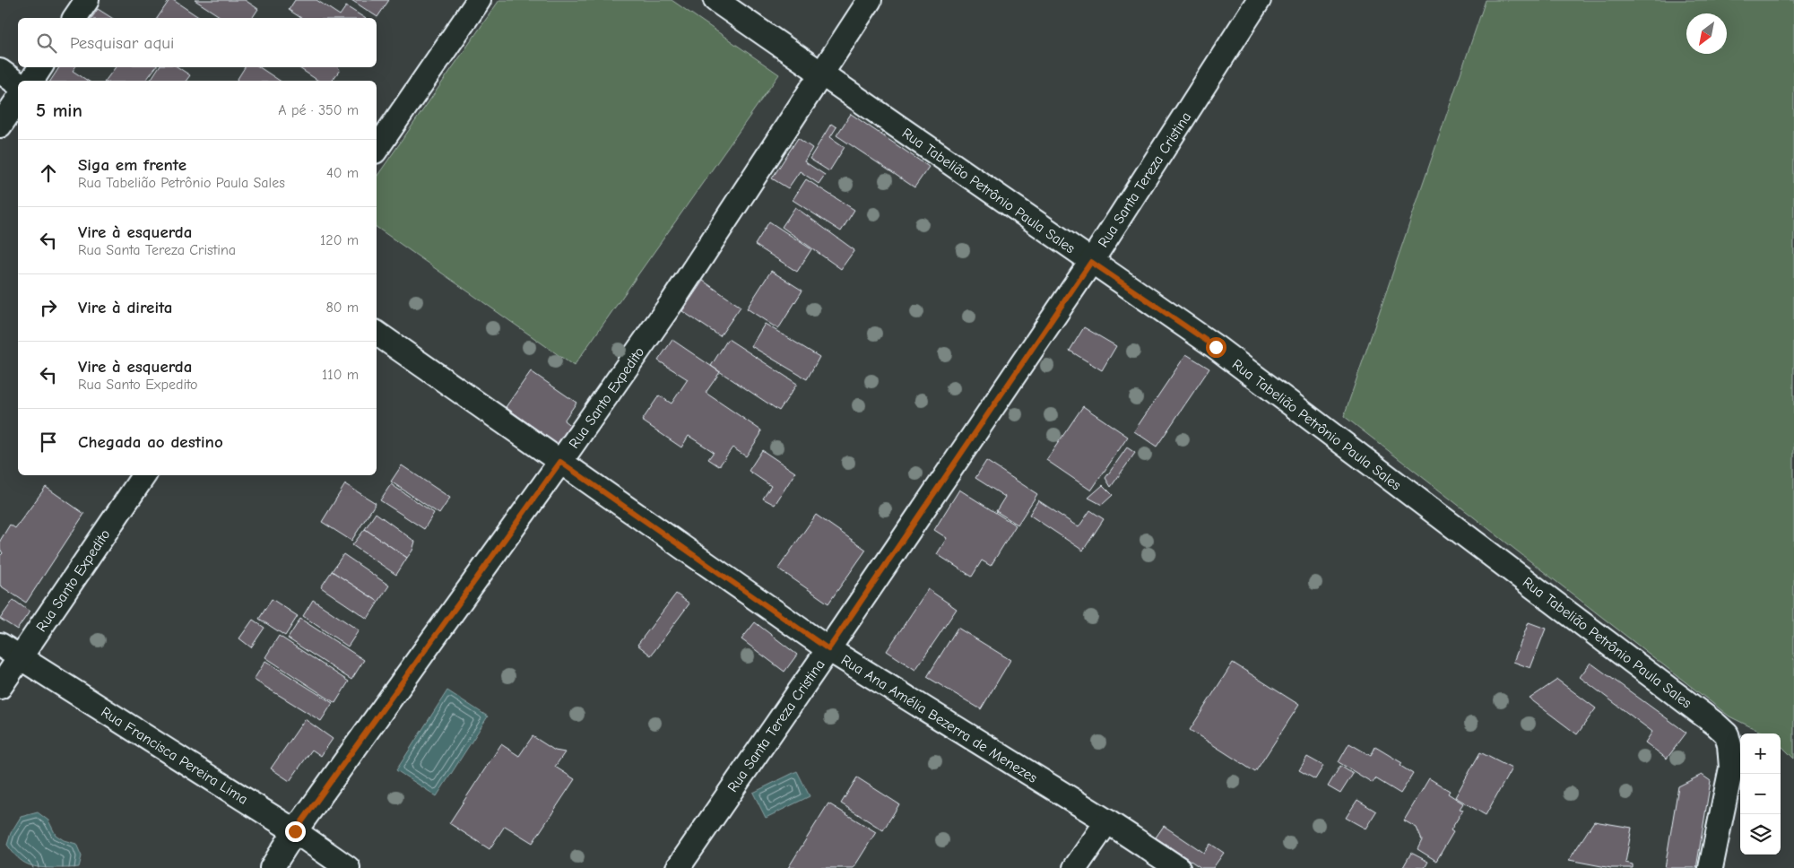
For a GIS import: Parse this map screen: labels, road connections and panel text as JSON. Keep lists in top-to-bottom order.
{
  "streets": {
    "street": [
      "Rua Santa Tereza Cristina",
      "Rua Tabelião Petrônio Paula Sales",
      "Rua Santo Expedito",
      "Rua Ana Amélia Bezerra de Menezes",
      "Rua Francisca Pereira Lima"
    ]
  },
  "crossings": [
    ["Rua Santa Tereza Cristina", "Rua Tabelião Petrônio Paula Sales"],
    ["Rua Santa Tereza Cristina", "Rua Ana Amélia Bezerra de Menezes"],
    ["Rua Tabelião Petrônio Paula Sales", "Rua Santo Expedito"],
    ["Rua Santo Expedito", "Rua Ana Amélia Bezerra de Menezes"],
    ["Rua Santo Expedito", "Rua Francisca Pereira Lima"]
  ],
  "north": "bottom left",
  "page": {
    "search": "Pesquisar aqui",
    "heading": ["5 min", "A pé · 350 m"],
    "list": [
      ["Siga em frente", "Rua Tabelião Petrônio Paula Sales", "40 m"],
      ["Vire à esquerda", "Rua Santa Tereza Cristina", "120 m"],
      ["Vire à direita", "80 m"],
      ["Vire à esquerda", "Rua Santo Expedito", "110 m"],
      "Chegada ao destino"
    ],
    "map_buttons": ["+", "−"]
  }
}
